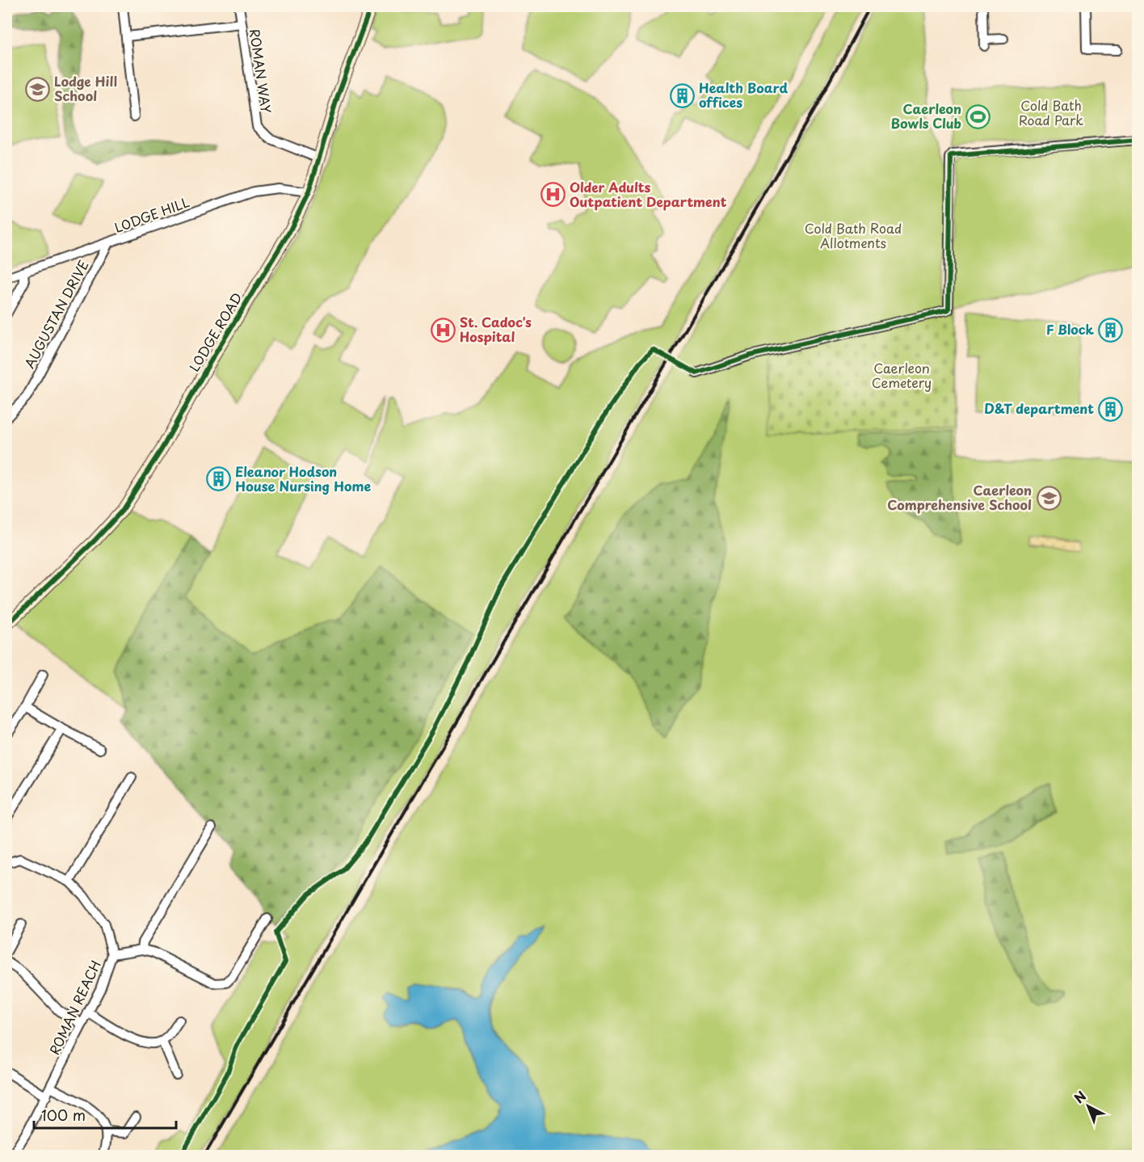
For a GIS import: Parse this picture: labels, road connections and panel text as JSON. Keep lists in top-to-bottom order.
{
  "streets": {
    "street": [
      "ROMAN WAY",
      "LODGE HILL",
      "AUGUSTAN DRIVE",
      "LODGE ROAD",
      "ROMAN REACH"
    ]
  },
  "crossings": [
    ["ROMAN WAY", "LODGE ROAD"],
    ["LODGE HILL", "AUGUSTAN DRIVE"],
    ["LODGE HILL", "LODGE ROAD"]
  ],
  "parks": ["Cold Bath Road Park", "Cold Bath Road Allotments", "Caerleon Cemetery"],
  "places": {
    "school or university": ["Lodge Hill School", "Caerleon Comprehensive School"],
    "building": [
      "Health Board offices",
      "F Block",
      "D&T department",
      "Eleanor Hodson House Nursing Home"
    ],
    "sports": ["Caerleon Bowls Club"],
    "hospital": ["Older Adults Outpatient Department", "St. Cadoc's Hospital"]
  },
  "scale_bar": "100 m",
  "north": "top left"
}
